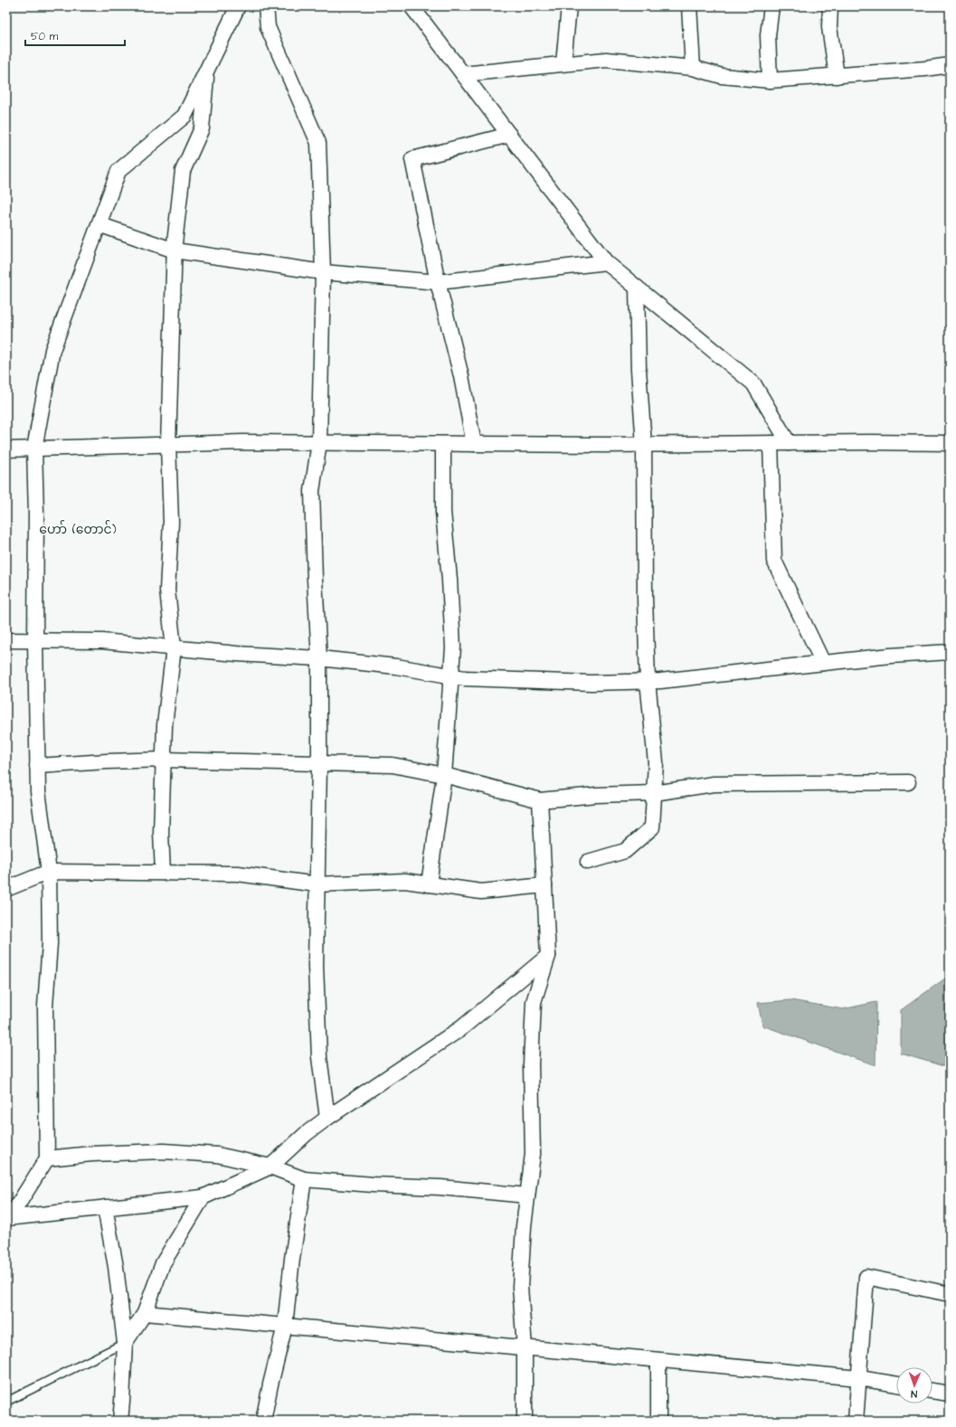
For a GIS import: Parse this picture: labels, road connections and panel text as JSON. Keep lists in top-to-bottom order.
{
  "districts": ["ဟော် (တောင်)"],
  "scale_bar": "50 m",
  "north": "bottom"
}
